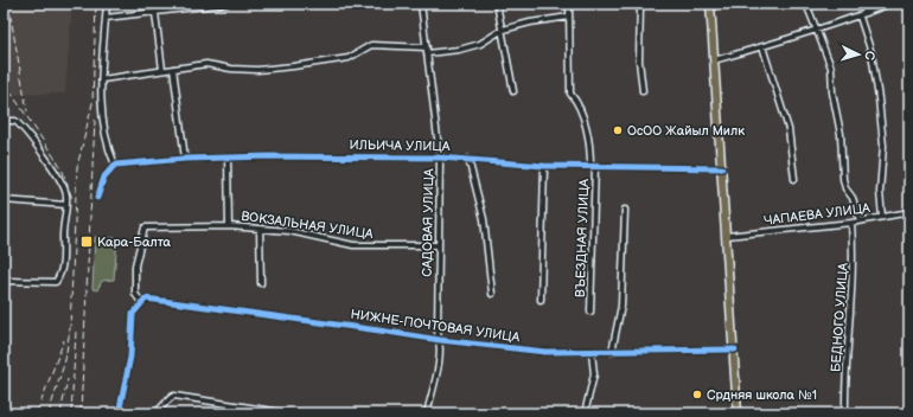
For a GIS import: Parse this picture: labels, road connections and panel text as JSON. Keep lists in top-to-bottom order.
{
  "streets": {
    "street": [
      "ИЛЬИЧА УЛИЦА",
      "ЧАПАЕВА УЛИЦА",
      "САДОВАЯ УЛИЦА",
      "ВОКЗАЛЬНАЯ УЛИЦА",
      "ВЪЕЗДНАЯ УЛИЦА",
      "БЕДНОГО УЛИЦА",
      "НИЖНЕ-ПОЧТОВАЯ УЛИЦА"
    ]
  },
  "crossings": [
    ["ИЛЬИЧА УЛИЦА", "САДОВАЯ УЛИЦА"],
    ["ИЛЬИЧА УЛИЦА", "ВЪЕЗДНАЯ УЛИЦА"],
    ["ЧАПАЕВА УЛИЦА", "БЕДНОГО УЛИЦА"],
    ["САДОВАЯ УЛИЦА", "ВОКЗАЛЬНАЯ УЛИЦА"],
    ["САДОВАЯ УЛИЦА", "НИЖНЕ-ПОЧТОВАЯ УЛИЦА"],
    ["ВОКЗАЛЬНАЯ УЛИЦА", "НИЖНЕ-ПОЧТОВАЯ УЛИЦА"]
  ],
  "places": {
    "other": ["ОсОО Жайыл Милк", "Срдняя школа №1"],
    "transit": ["Кара-Балта"]
  },
  "north": "right"
}
